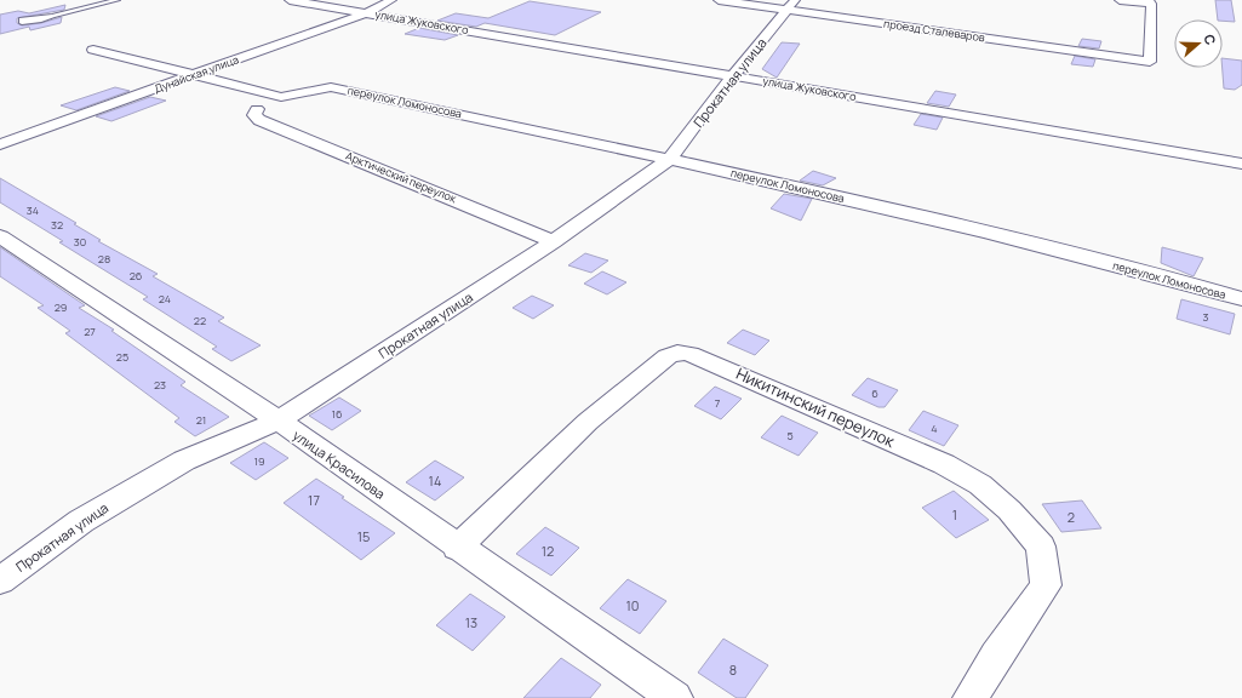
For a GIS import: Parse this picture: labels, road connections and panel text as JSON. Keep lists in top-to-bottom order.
{
  "streets": {
    "street": [
      "улица Жуковского",
      "проезд Сталеваров",
      "Дунайская улица",
      "Прокатная улица",
      "переулок Ломоносова",
      "Арктический переулок",
      "Никитинский переулок",
      "улица Красилова"
    ]
  },
  "crossings": [
    ["улица Жуковского", "Дунайская улица"],
    ["улица Жуковского", "Прокатная улица"],
    ["проезд Сталеваров", "Прокатная улица"],
    ["Дунайская улица", "переулок Ломоносова"],
    ["Прокатная улица", "переулок Ломоносова"],
    ["Прокатная улица", "Арктический переулок"],
    ["Прокатная улица", "улица Красилова"],
    ["Никитинский переулок", "улица Красилова"]
  ],
  "house_numbers": [
    "34",
    "32",
    "30",
    "28",
    "26",
    "24",
    "29",
    "3",
    "22",
    "27",
    "25",
    "23",
    "6",
    "7",
    "16",
    "21",
    "4",
    "5",
    "19",
    "14",
    "17",
    "1",
    "2",
    "15",
    "12",
    "10",
    "13",
    "8"
  ],
  "north": "right"
}
